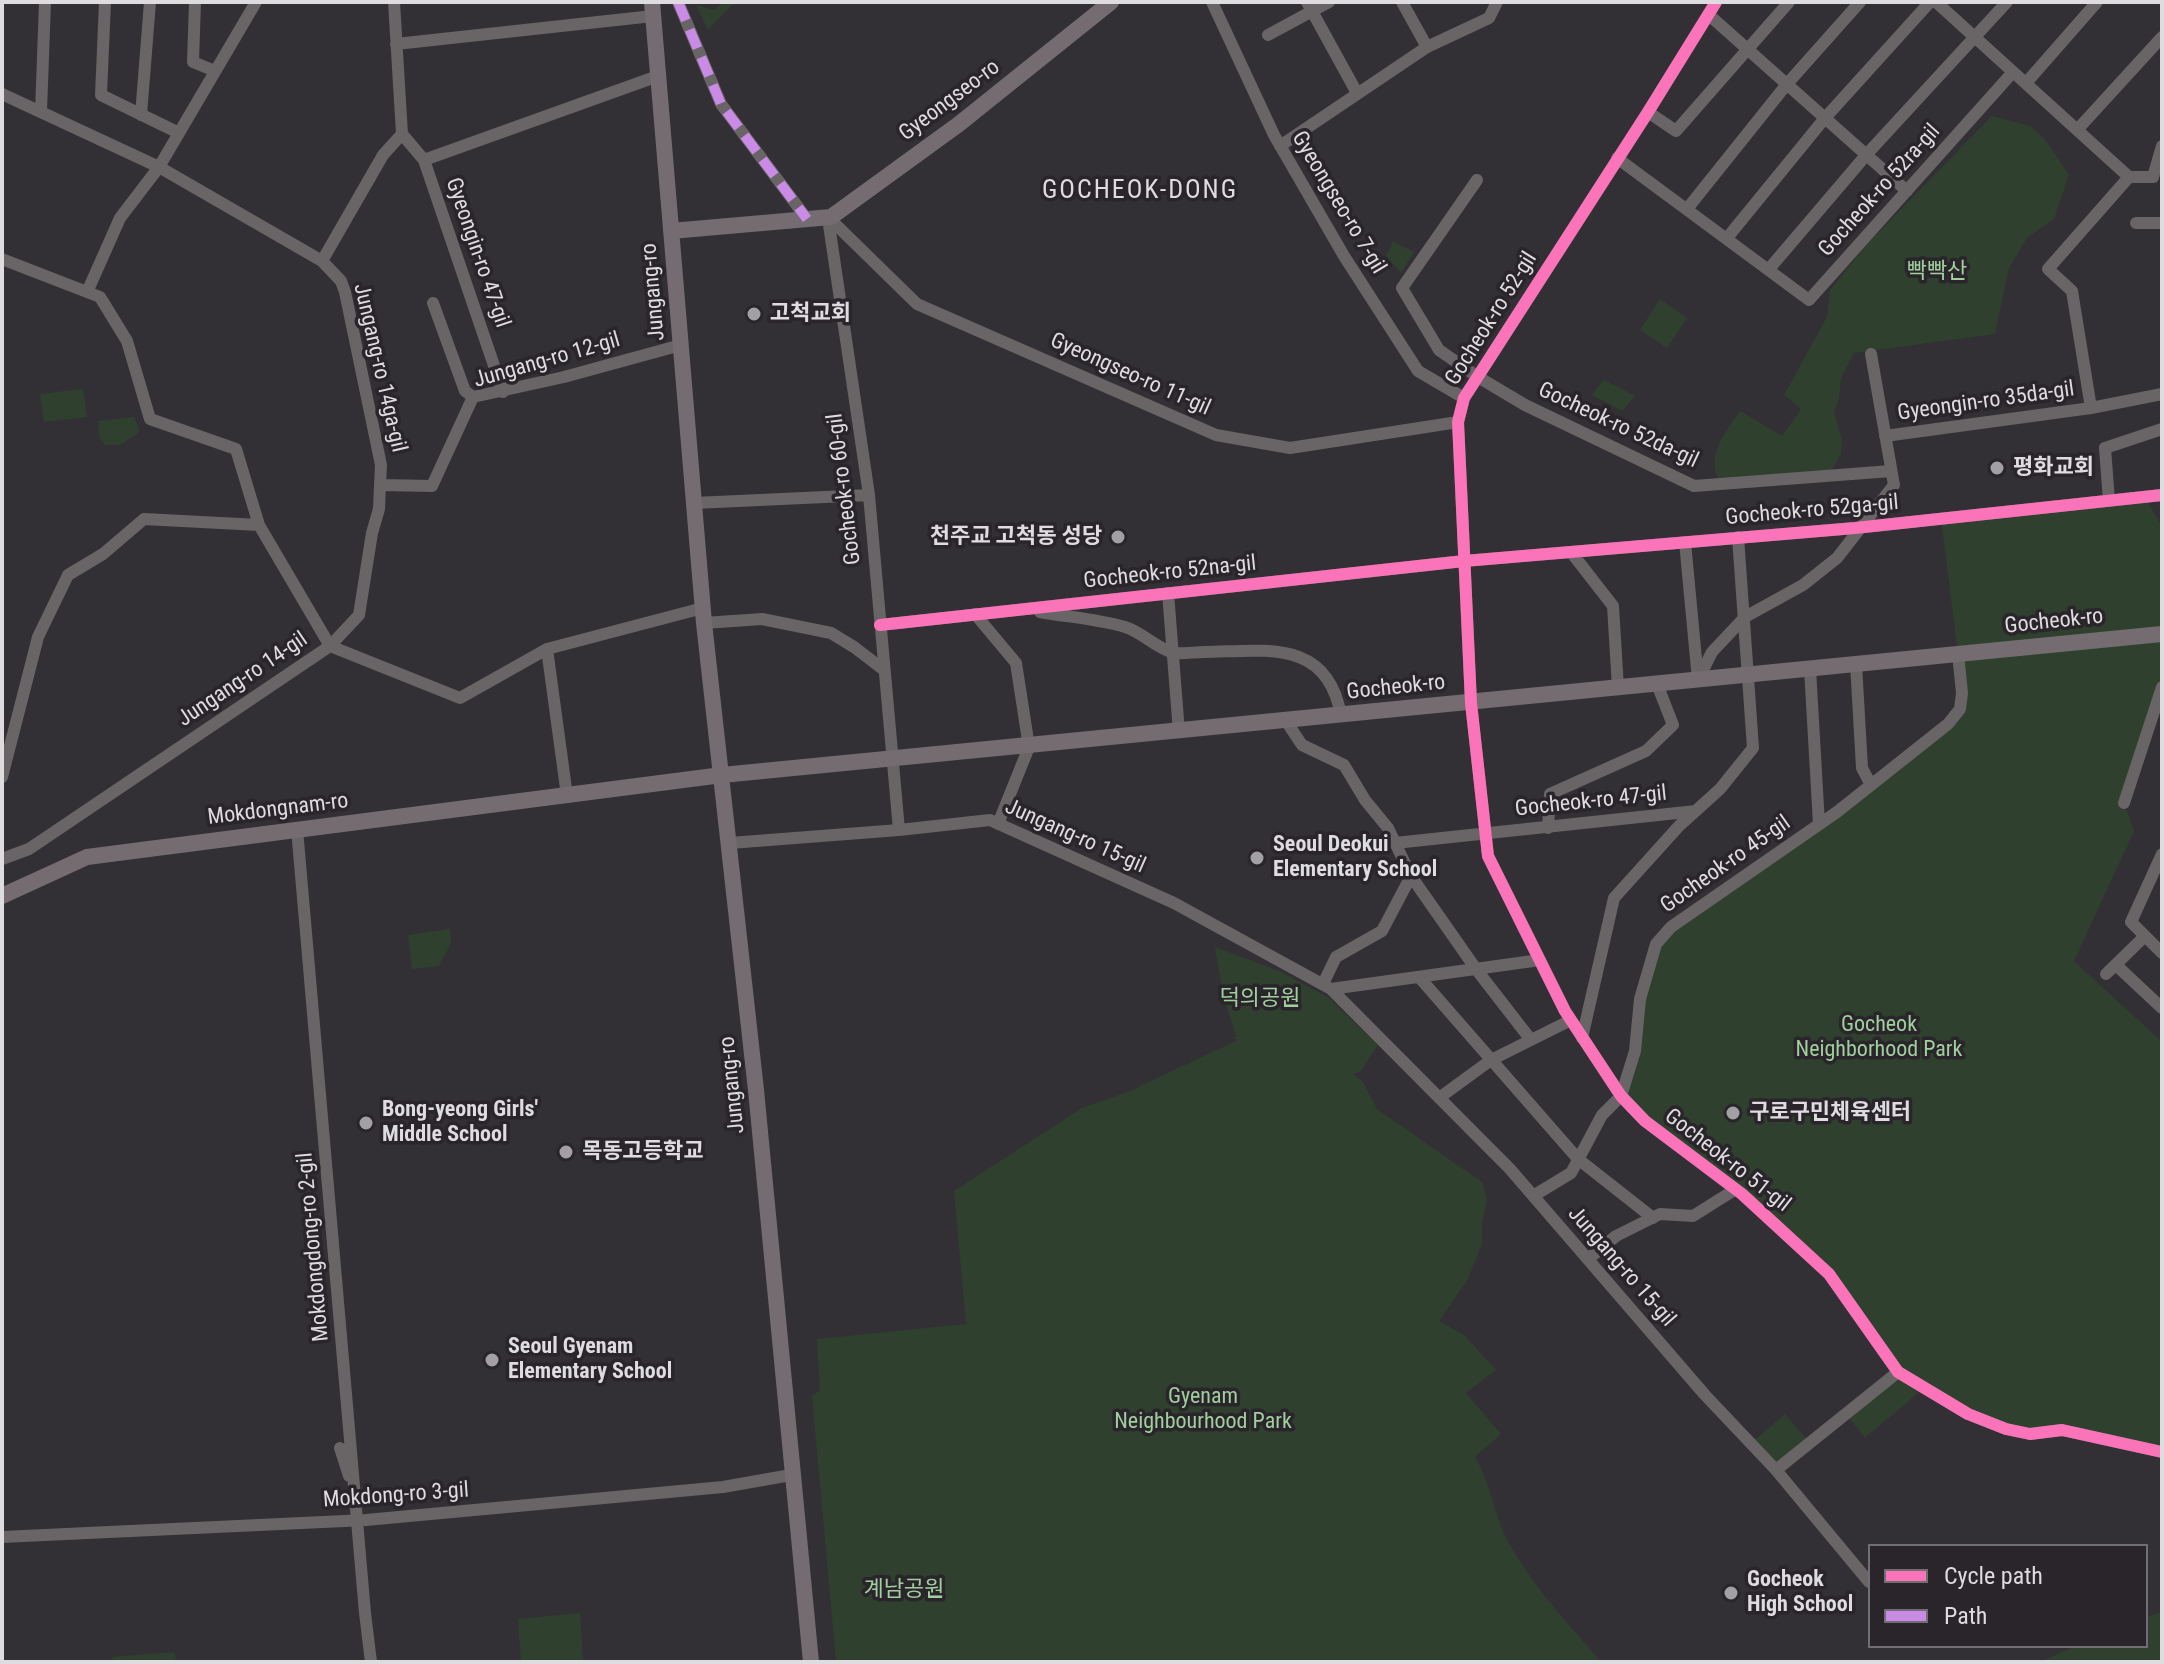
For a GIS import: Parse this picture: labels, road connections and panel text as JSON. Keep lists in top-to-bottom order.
{
  "streets": {
    "main road": [
      "Gyeongseo-ro",
      "Jungang-ro",
      "Gocheok-ro",
      "Mokdongnam-ro"
    ],
    "street": [
      "Gocheok-ro 52ra-gil",
      "Gyeongseo-ro 7-gil",
      "Gyeongin-ro 47-gil",
      "Gocheok-ro 52-gil",
      "Jungang-ro 12-gil",
      "Jungang-ro 14ga-gil",
      "Gyeongseo-ro 11-gil",
      "Gyeongin-ro 35da-gil",
      "Gocheok-ro 52da-gil",
      "Gocheok-ro 60-gil",
      "Gocheok-ro 52ga-gil",
      "Gocheok-ro 52na-gil",
      "Jungang-ro 14-gil",
      "Gocheok-ro 47-gil",
      "Jungang-ro 15-gil",
      "Gocheok-ro 45-gil",
      "Gocheok-ro 51-gil",
      "Mokdongdong-ro 2-gil",
      "Mokdong-ro 3-gil"
    ]
  },
  "crossings": [
    ["Gyeongseo-ro", "Gyeongseo-ro 11-gil"],
    ["Gyeongseo-ro", "Gocheok-ro 60-gil"],
    ["Gocheok-ro 52ra-gil", "Gocheok-ro 52-gil"],
    ["Gyeongseo-ro 7-gil", "Gocheok-ro 52-gil"],
    ["Gyeongin-ro 47-gil", "Jungang-ro 12-gil"],
    ["Jungang-ro", "Jungang-ro 12-gil"],
    ["Jungang-ro", "Gocheok-ro"],
    ["Jungang-ro", "Jungang-ro 14-gil"],
    ["Jungang-ro", "Mokdongnam-ro"],
    ["Jungang-ro", "Jungang-ro 15-gil"],
    ["Jungang-ro", "Mokdong-ro 3-gil"],
    ["Gocheok-ro 52-gil", "Gyeongseo-ro 11-gil"],
    ["Gocheok-ro 52-gil", "Gocheok-ro 52da-gil"],
    ["Gocheok-ro 52-gil", "Gocheok-ro 52ga-gil"],
    ["Gocheok-ro 52-gil", "Gocheok-ro 52na-gil"],
    ["Gocheok-ro 52-gil", "Gocheok-ro"],
    ["Gocheok-ro 52-gil", "Gocheok-ro 51-gil"],
    ["Jungang-ro 12-gil", "Jungang-ro 14ga-gil"],
    ["Jungang-ro 14ga-gil", "Jungang-ro 14-gil"],
    ["Gyeongseo-ro 11-gil", "Gocheok-ro 60-gil"],
    ["Gocheok-ro 60-gil", "Gocheok-ro 52na-gil"],
    ["Gocheok-ro 60-gil", "Gocheok-ro"],
    ["Gocheok-ro 60-gil", "Jungang-ro 14-gil"],
    ["Gocheok-ro 52ga-gil", "Gocheok-ro 52na-gil"],
    ["Gocheok-ro", "Gocheok-ro 47-gil"],
    ["Gocheok-ro", "Mokdongnam-ro"],
    ["Gocheok-ro", "Gocheok-ro 45-gil"],
    ["Gocheok-ro", "Gocheok-ro 51-gil"],
    ["Gocheok-ro 47-gil", "Gocheok-ro 51-gil"],
    ["Mokdongnam-ro", "Mokdongdong-ro 2-gil"],
    ["Jungang-ro 15-gil", "Gocheok-ro 45-gil"],
    ["Jungang-ro 15-gil", "Gocheok-ro 51-gil"],
    ["Gocheok-ro 45-gil", "Gocheok-ro 51-gil"],
    ["Mokdongdong-ro 2-gil", "Mokdong-ro 3-gil"]
  ],
  "districts": ["GOCHEOK-DONG"],
  "parks": [
    "빡빡산",
    "덕의공원",
    "Gocheok Neighborhood Park",
    "Gyenam Neighbourhood Park",
    "계남공원"
  ],
  "places": [
    "고척교회",
    "평화교회",
    "천주교 고척동 성당",
    "Seoul Deokui Elementary School",
    "구로구민체육센터",
    "Bong-yeong Girls' Middle School",
    "목동고등학교",
    "Seoul Gyenam Elementary School",
    "Gocheok High School"
  ],
  "legend": ["Cycle path", "Path"]
}
